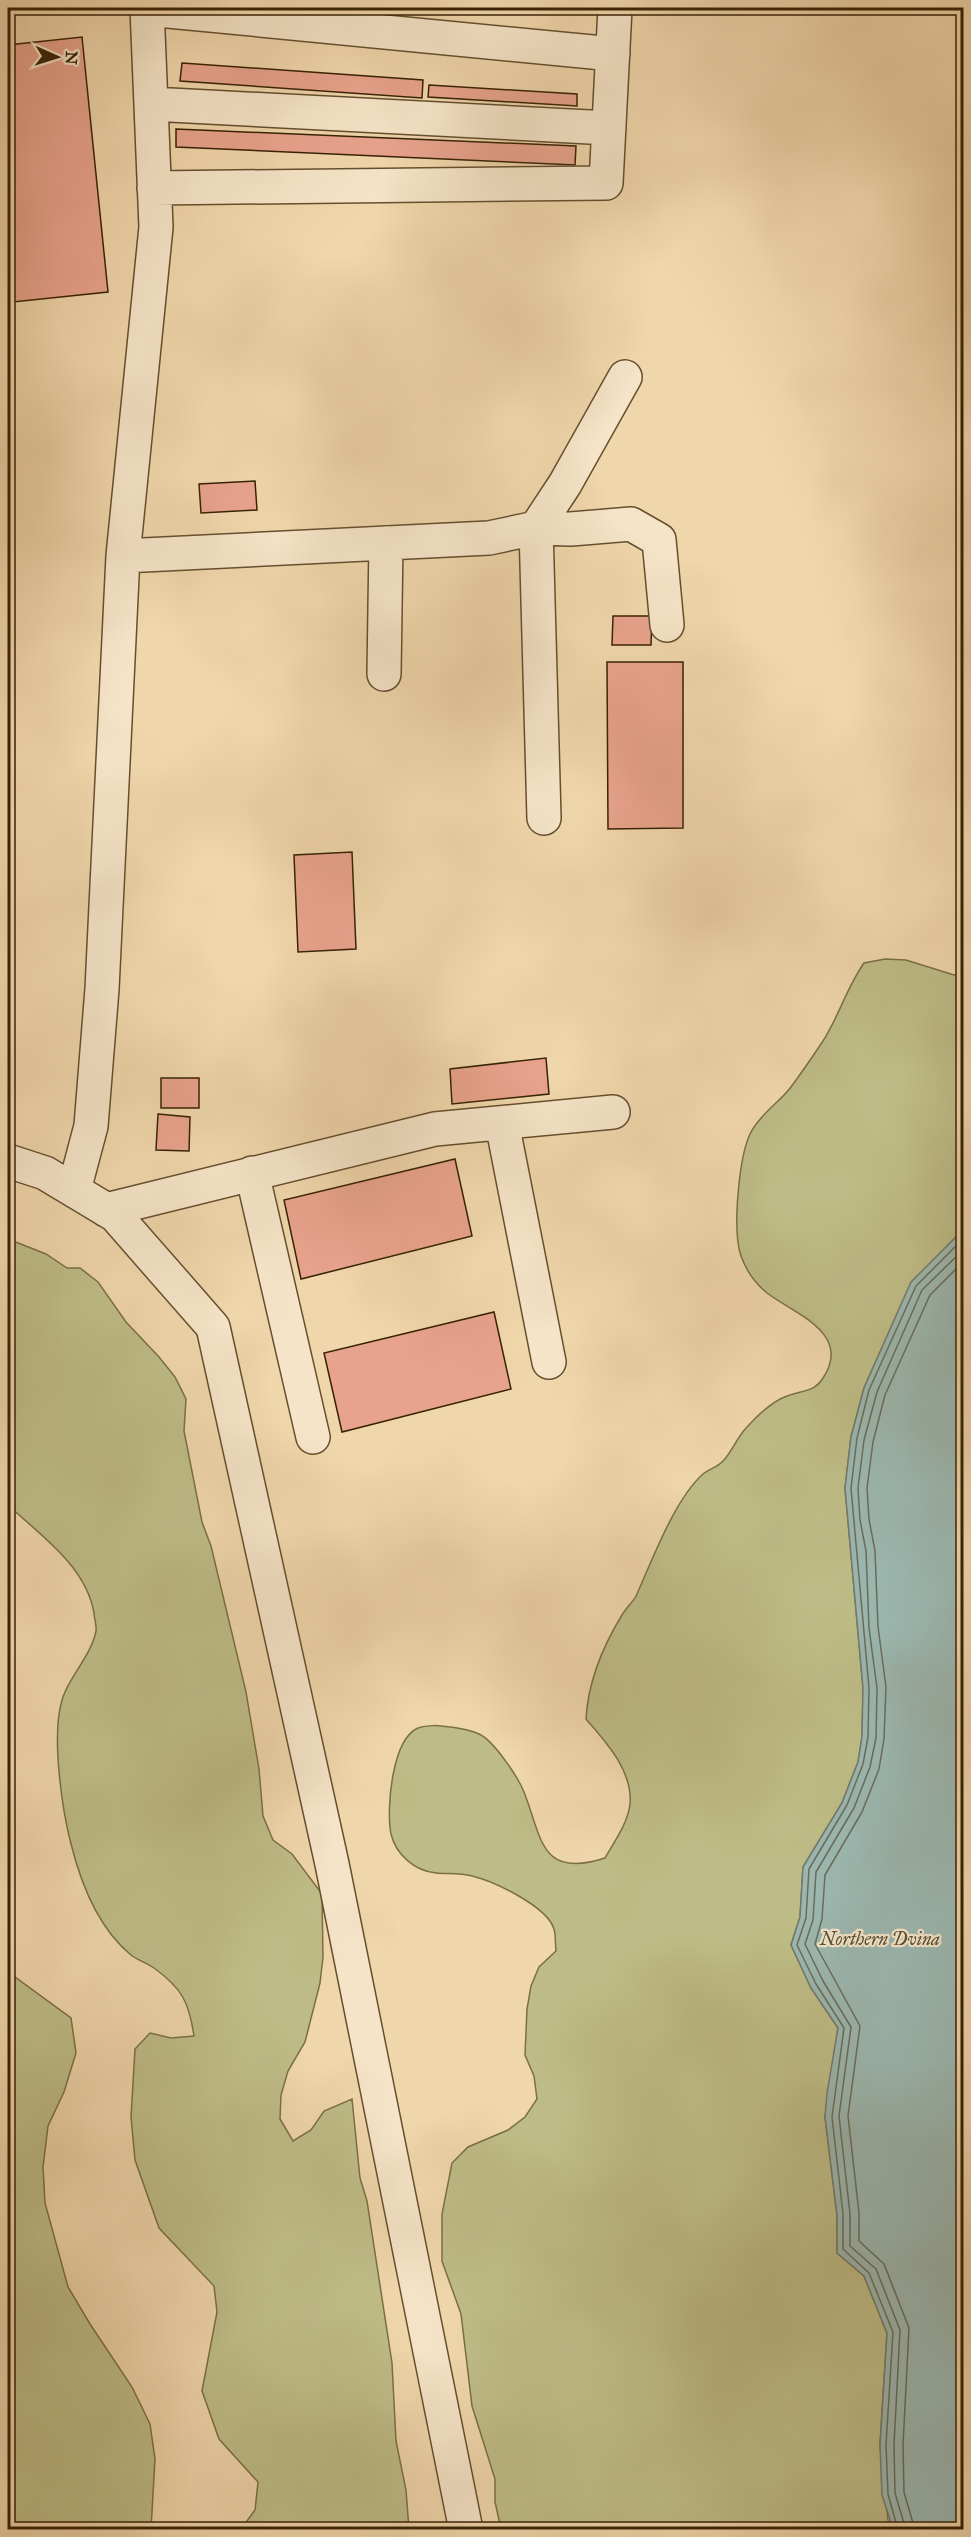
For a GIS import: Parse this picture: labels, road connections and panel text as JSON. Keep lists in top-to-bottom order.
{
  "water": ["Northern Dvina"],
  "north": "right"
}
